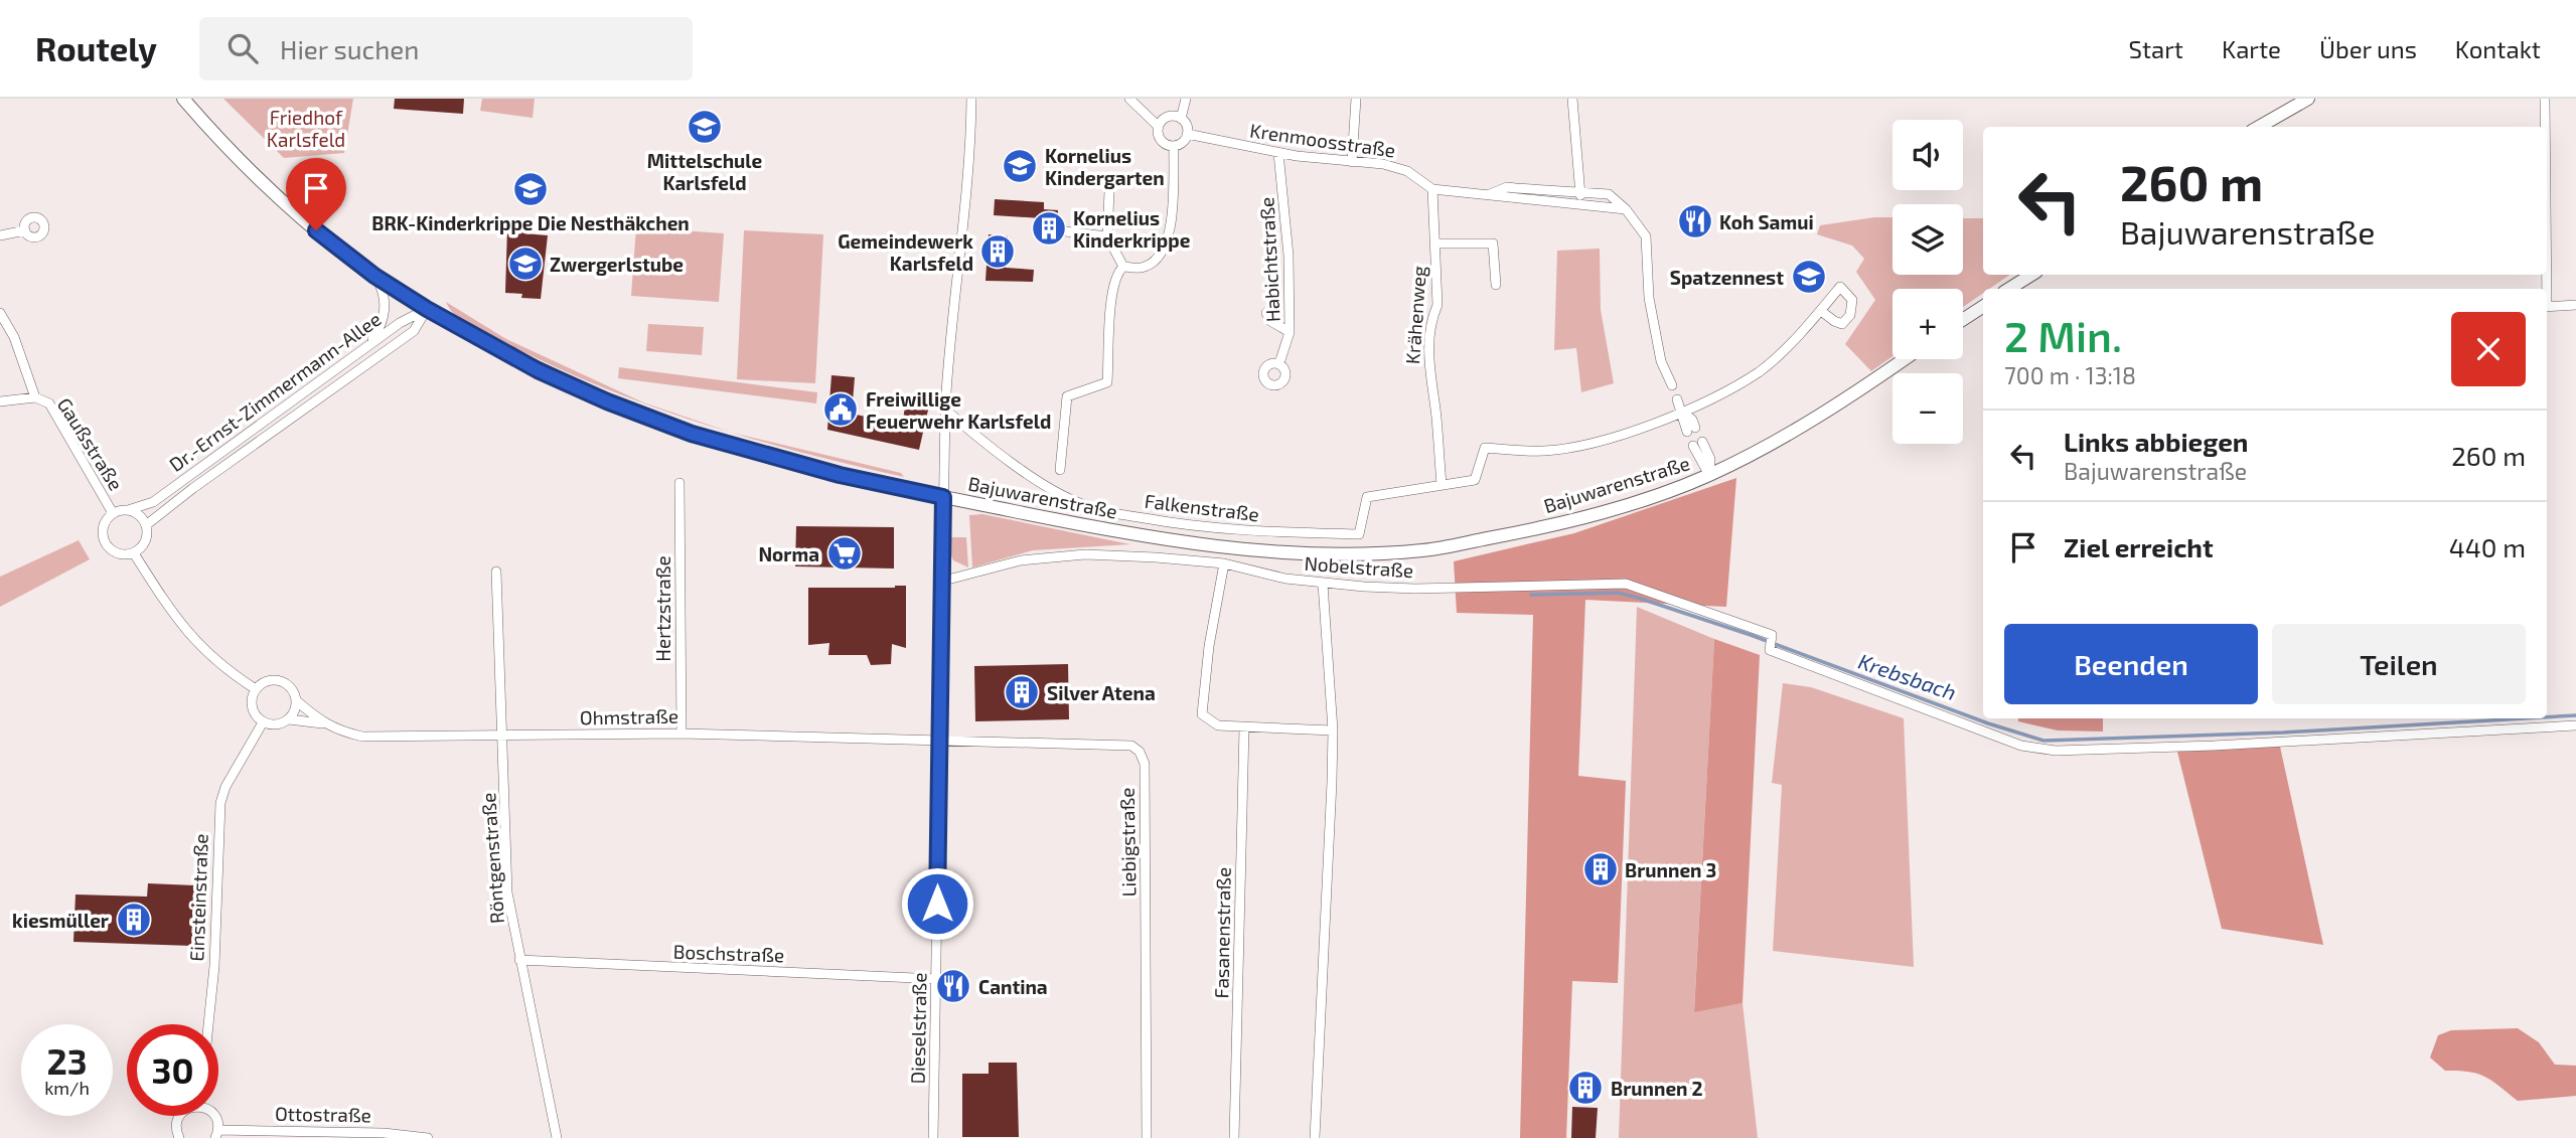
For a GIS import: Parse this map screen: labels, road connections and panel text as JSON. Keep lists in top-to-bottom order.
{
  "streets": {
    "main road": ["Bajuwarenstraße"],
    "street": [
      "Krenmoosstraße",
      "Habichtstraße",
      "Krähenweg",
      "Dr.-Ernst-Zimmermann-Allee",
      "Gaußstraße",
      "Falkenstraße",
      "Nobelstraße",
      "Hertzstraße",
      "Ohmstraße",
      "Liebigstraße",
      "Röntgenstraße",
      "Einsteinstraße",
      "Fasanenstraße",
      "Boschstraße",
      "Dieselstraße",
      "Ottostraße"
    ]
  },
  "crossings": [
    ["Krenmoosstraße", "Habichtstraße"],
    ["Krenmoosstraße", "Krähenweg"],
    ["Krähenweg", "Falkenstraße"],
    ["Dr.-Ernst-Zimmermann-Allee", "Gaußstraße"],
    ["Dr.-Ernst-Zimmermann-Allee", "Bajuwarenstraße"],
    ["Bajuwarenstraße", "Dieselstraße"],
    ["Nobelstraße", "Dieselstraße"],
    ["Hertzstraße", "Ohmstraße"],
    ["Ohmstraße", "Liebigstraße"],
    ["Ohmstraße", "Röntgenstraße"],
    ["Ohmstraße", "Dieselstraße"],
    ["Liebigstraße", "Dieselstraße"],
    ["Röntgenstraße", "Boschstraße"],
    ["Boschstraße", "Dieselstraße"]
  ],
  "water": ["Krebsbach"],
  "parks": ["Friedhof Karlsfeld"],
  "places": {
    "school or university": [
      "Mittelschule Karlsfeld",
      "Kornelius Kindergarten",
      "BRK-Kinderkrippe Die Nesthäkchen",
      "Zwergerlstube",
      "Spatzennest"
    ],
    "restaurant": ["Koh Samui", "Cantina"],
    "building": [
      "Kornelius Kinderkrippe",
      "Gemeindewerk Karlsfeld",
      "Silver Atena",
      "Brunnen 3",
      "kiesmüller",
      "Brunnen 2"
    ],
    "public building": ["Freiwillige Feuerwehr Karlsfeld"],
    "supermarket": ["Norma"]
  },
  "page": {
    "header": "Routely",
    "search": "Hier suchen",
    "nav": [
      "Start",
      "Karte",
      "Über uns",
      "Kontakt"
    ],
    "map_buttons": ["+", "−"],
    "turn": ["260 m", "Bajuwarenstraße"],
    "heading": ["2 Min.", "700 m · 13:18"],
    "list": [
      {
        "name": "Links abbiegen",
        "note": "Bajuwarenstraße",
        "value": "260 m"
      },
      {
        "name": "Ziel erreicht",
        "value": "440 m"
      }
    ],
    "buttons": ["Beenden", "Teilen"],
    "speed": "23 km/h",
    "limit": "30"
  }
}
